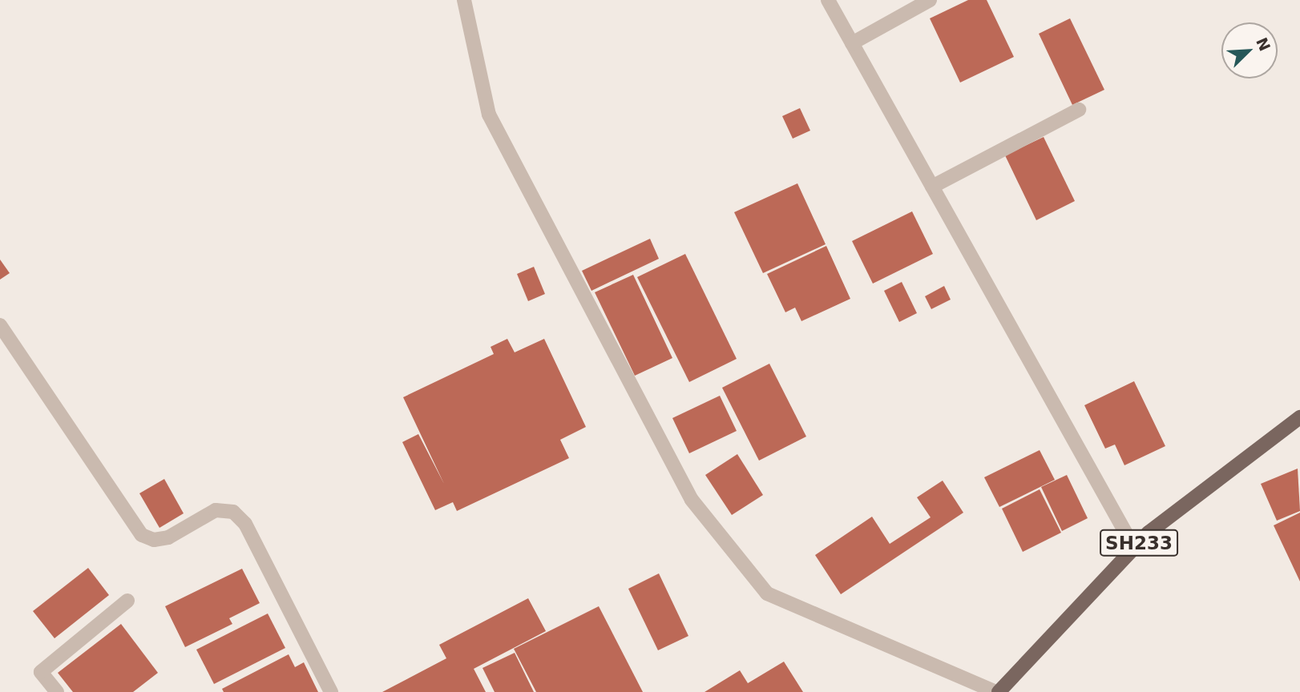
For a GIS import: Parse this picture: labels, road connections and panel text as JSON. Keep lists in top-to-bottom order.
{
  "streets": {
    "main road": ["SH233"]
  },
  "north": "top right"
}
